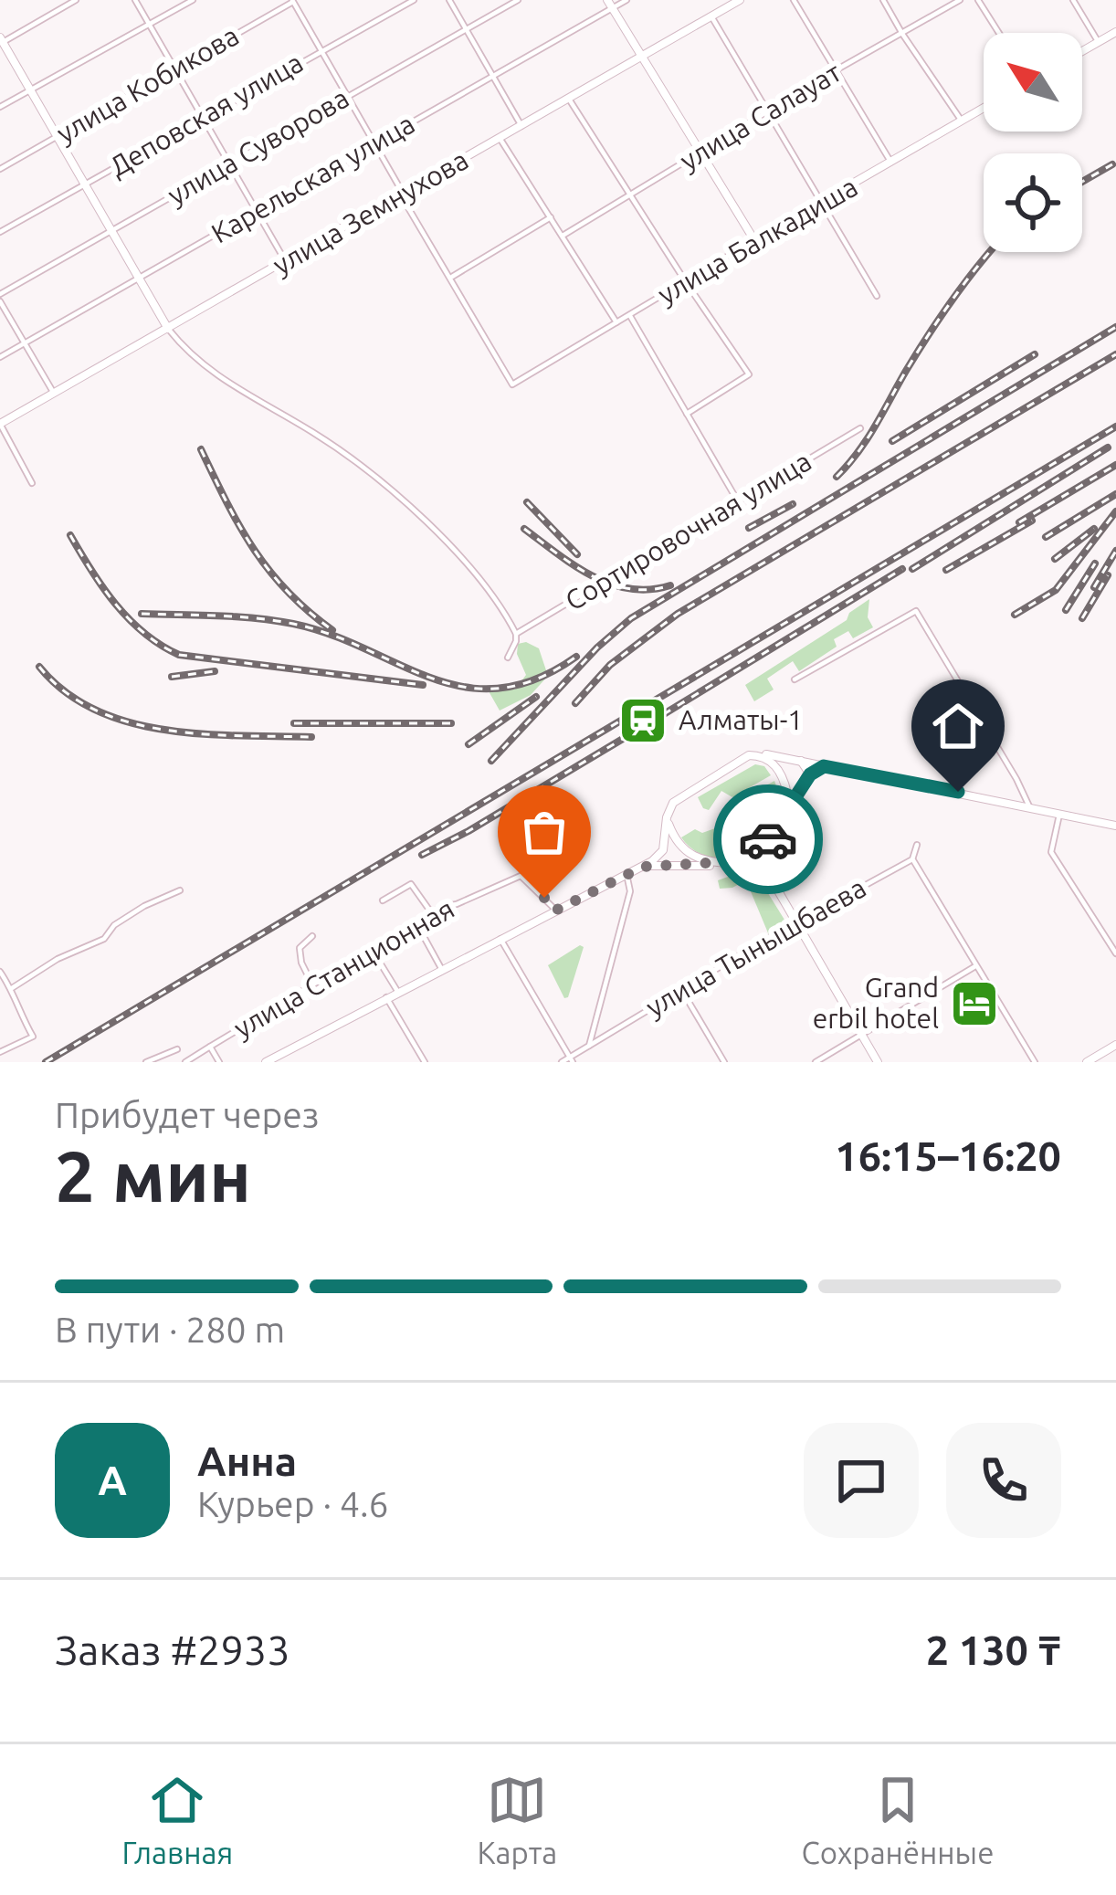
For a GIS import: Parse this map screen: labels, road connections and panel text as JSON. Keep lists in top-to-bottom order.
{
  "streets": {
    "street": [
      "улица Кобикова",
      "Деповская улица",
      "улица Салауат",
      "улица Суворова",
      "Карельская улица",
      "улица Земнухова",
      "улица Балкадиша",
      "Сортировочная улица",
      "улица Тынышбаева",
      "улица Станционная"
    ]
  },
  "places": {
    "station": ["Алматы-1"],
    "hotel": ["Grand erbil hotel"]
  },
  "north": "top left",
  "page": {
    "heading": ["2 мин", "Прибудет через", "16:15–16:20"],
    "panel": [
      "Анна",
      "Курьер · 4.6",
      "Заказ #2933",
      "2 130 ₸"
    ],
    "bar": "В пути · 280 m",
    "round": "А",
    "tabs": ["Главная", "Карта", "Сохранённые"]
  }
}
